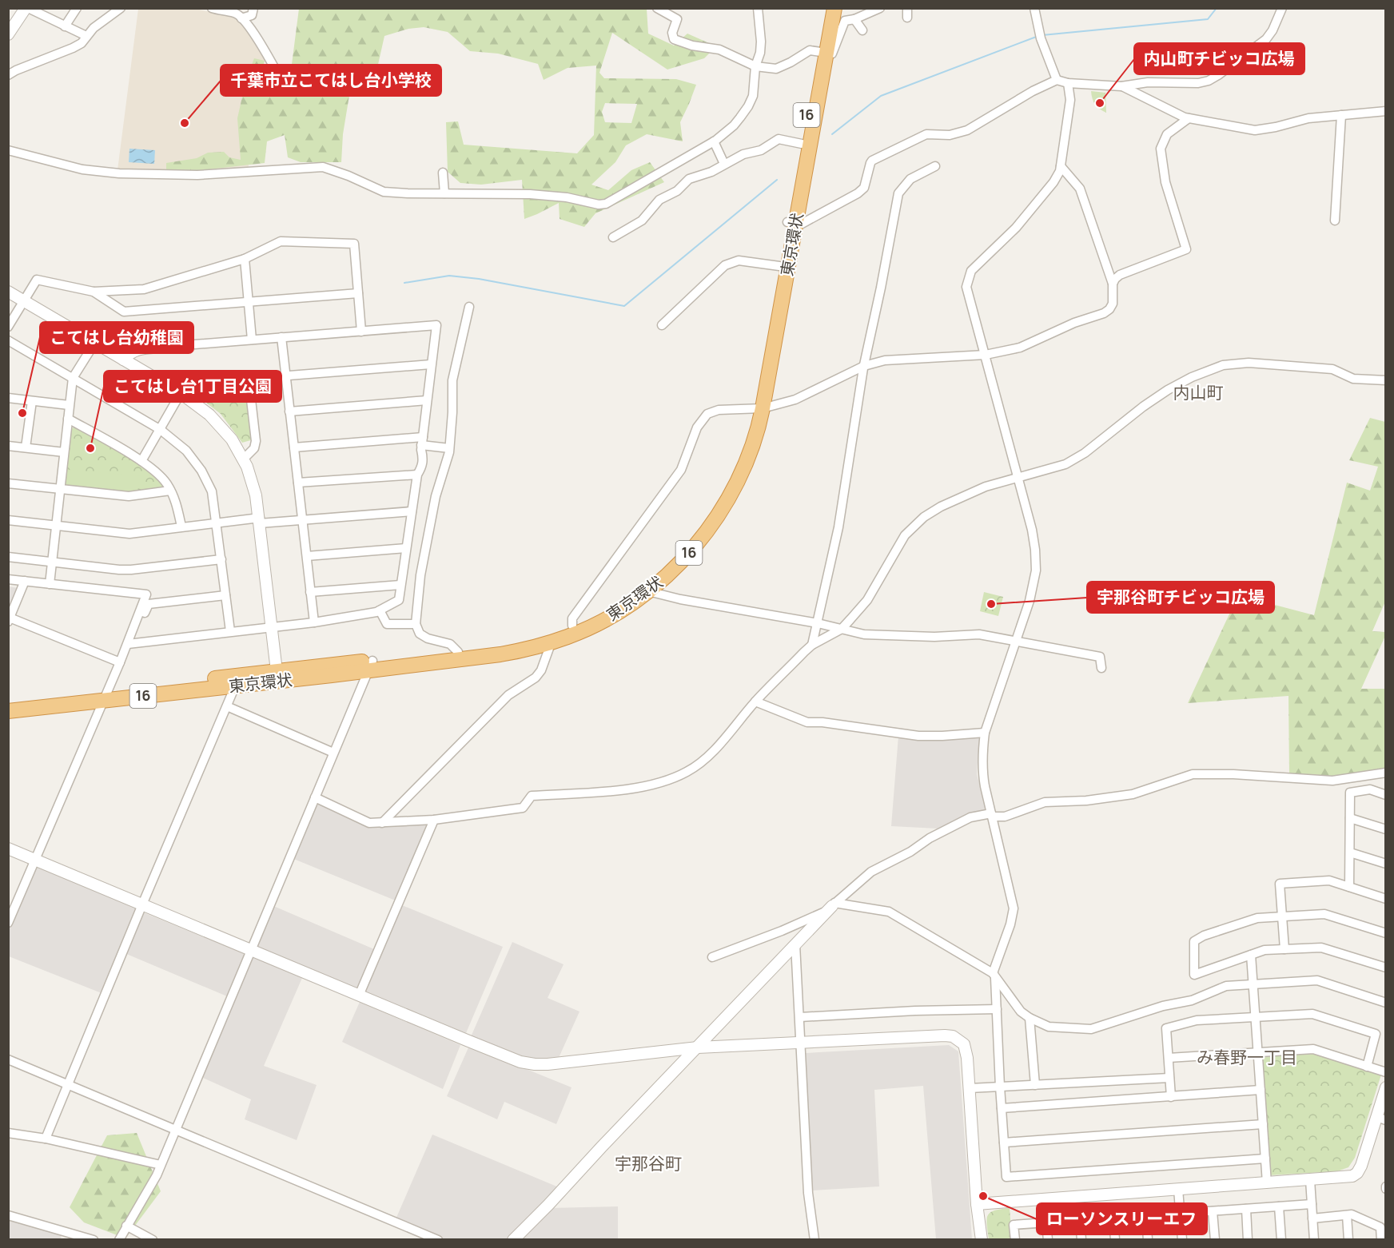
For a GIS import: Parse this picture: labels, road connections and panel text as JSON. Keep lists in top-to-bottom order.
{
  "streets": {
    "highway": ["16", "東京環状"]
  },
  "districts": ["内山町", "み春野一丁目", "宇那谷町"],
  "places": [
    "内山町チビッコ広場",
    "千葉市立こてはし台小学校",
    "こてはし台幼稚園",
    "こてはし台1丁目公園",
    "宇那谷町チビッコ広場",
    "ローソンスリーエフ"
  ]
}
